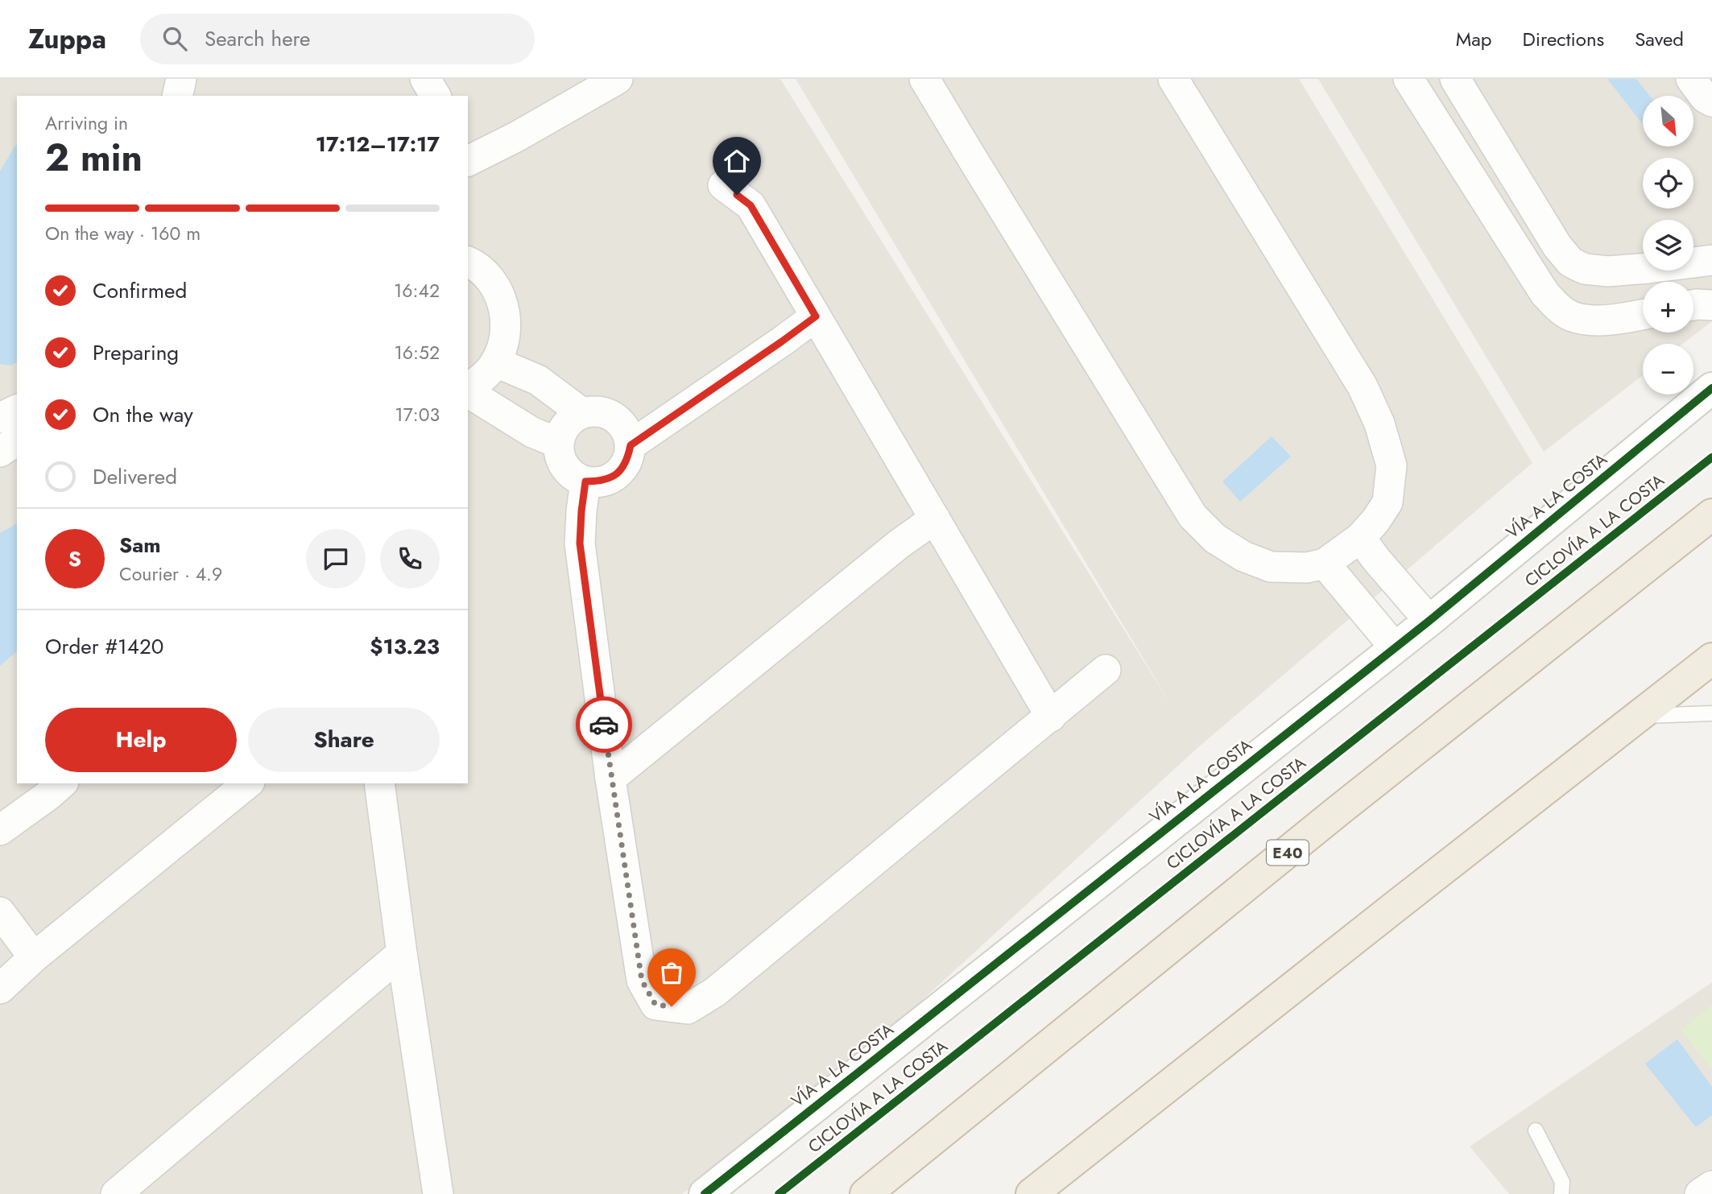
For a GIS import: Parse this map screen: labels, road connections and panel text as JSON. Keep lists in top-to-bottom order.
{
  "streets": {
    "highway": ["E40"],
    "street": ["VÍA A LA COSTA"],
    "cycle path": ["CICLOVÍA A LA COSTA"]
  },
  "north": "bottom right",
  "page": {
    "header": "Zuppa",
    "search": "Search here",
    "nav": ["Map", "Directions", "Saved"],
    "map_buttons": ["+", "−"],
    "heading": ["2 min", "Arriving in", "17:12–17:17"],
    "panel": [
      "Sam",
      "Courier · 4.9",
      "Order #1420",
      "$13.23"
    ],
    "bar": "On the way · 160 m",
    "list": [
      ["Confirmed", "16:42"],
      ["Preparing", "16:52"],
      ["On the way", "17:03"],
      "Delivered"
    ],
    "round": "S",
    "buttons": ["Help", "Share"]
  }
}
